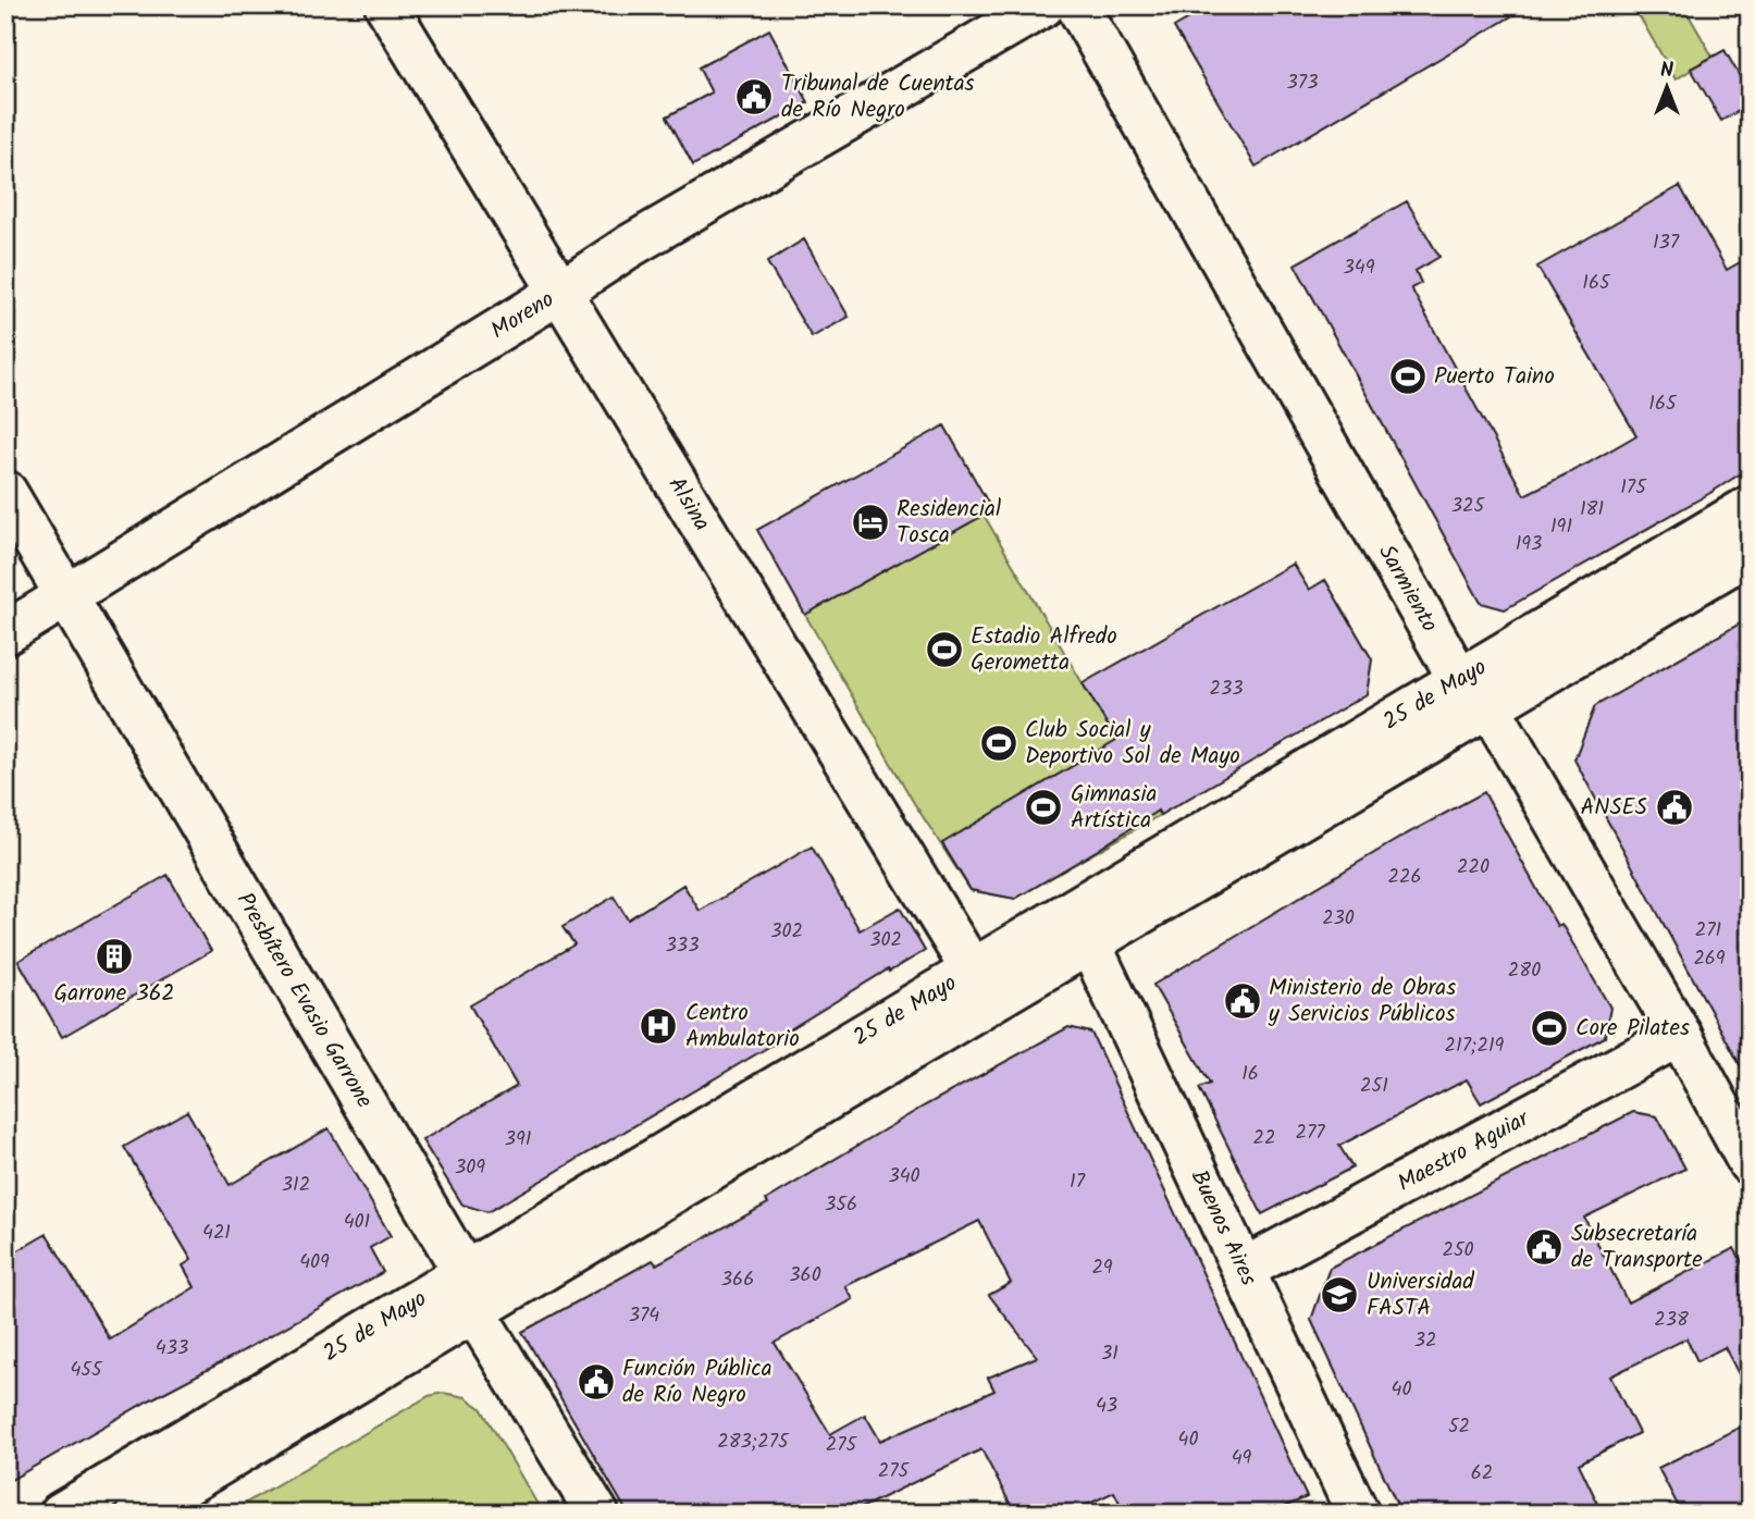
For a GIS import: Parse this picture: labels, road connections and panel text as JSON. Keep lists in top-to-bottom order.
{
  "streets": {
    "street": [
      "Moreno",
      "Alsina",
      "Sarmiento",
      "25 de Mayo",
      "Presbítero Evasio Garrone",
      "Maestro Aguiar",
      "Buenos Aires"
    ]
  },
  "crossings": [
    ["Moreno", "Alsina"],
    ["Moreno", "Presbítero Evasio Garrone"],
    ["Alsina", "25 de Mayo"],
    ["Sarmiento", "25 de Mayo"],
    ["Sarmiento", "Maestro Aguiar"],
    ["25 de Mayo", "Presbítero Evasio Garrone"],
    ["25 de Mayo", "Buenos Aires"],
    ["Maestro Aguiar", "Buenos Aires"]
  ],
  "places": {
    "public building": [
      "Tribunal de Cuentas de Río Negro",
      "ANSES",
      "Ministerio de Obras y Servicios Públicos",
      "Subsecretaría de Transporte",
      "Función Pública de Río Negro"
    ],
    "sports": [
      "Puerto Taino",
      "Estadio Alfredo Gerometta",
      "Club Social y Deportivo Sol de Mayo",
      "Gimnasia Artística",
      "Core Pilates"
    ],
    "hotel": ["Residencial Tosca"],
    "building": ["Garrone 362"],
    "hospital": ["Centro Ambulatorio"],
    "school or university": ["Universidad FASTA"]
  },
  "house_numbers": [
    "373",
    "137",
    "349",
    "165",
    "165",
    "175",
    "325",
    "181",
    "191",
    "193",
    "233",
    "220",
    "226",
    "230",
    "271",
    "302",
    "302",
    "333",
    "269",
    "280",
    "217;219",
    "16",
    "251",
    "277",
    "22",
    "391",
    "309",
    "340",
    "17",
    "312",
    "356",
    "401",
    "421",
    "250",
    "409",
    "29",
    "360",
    "366",
    "374",
    "238",
    "32",
    "433",
    "31",
    "455",
    "40",
    "43",
    "52",
    "40",
    "283;275",
    "275",
    "49",
    "275",
    "62"
  ],
  "north": "top"
}
